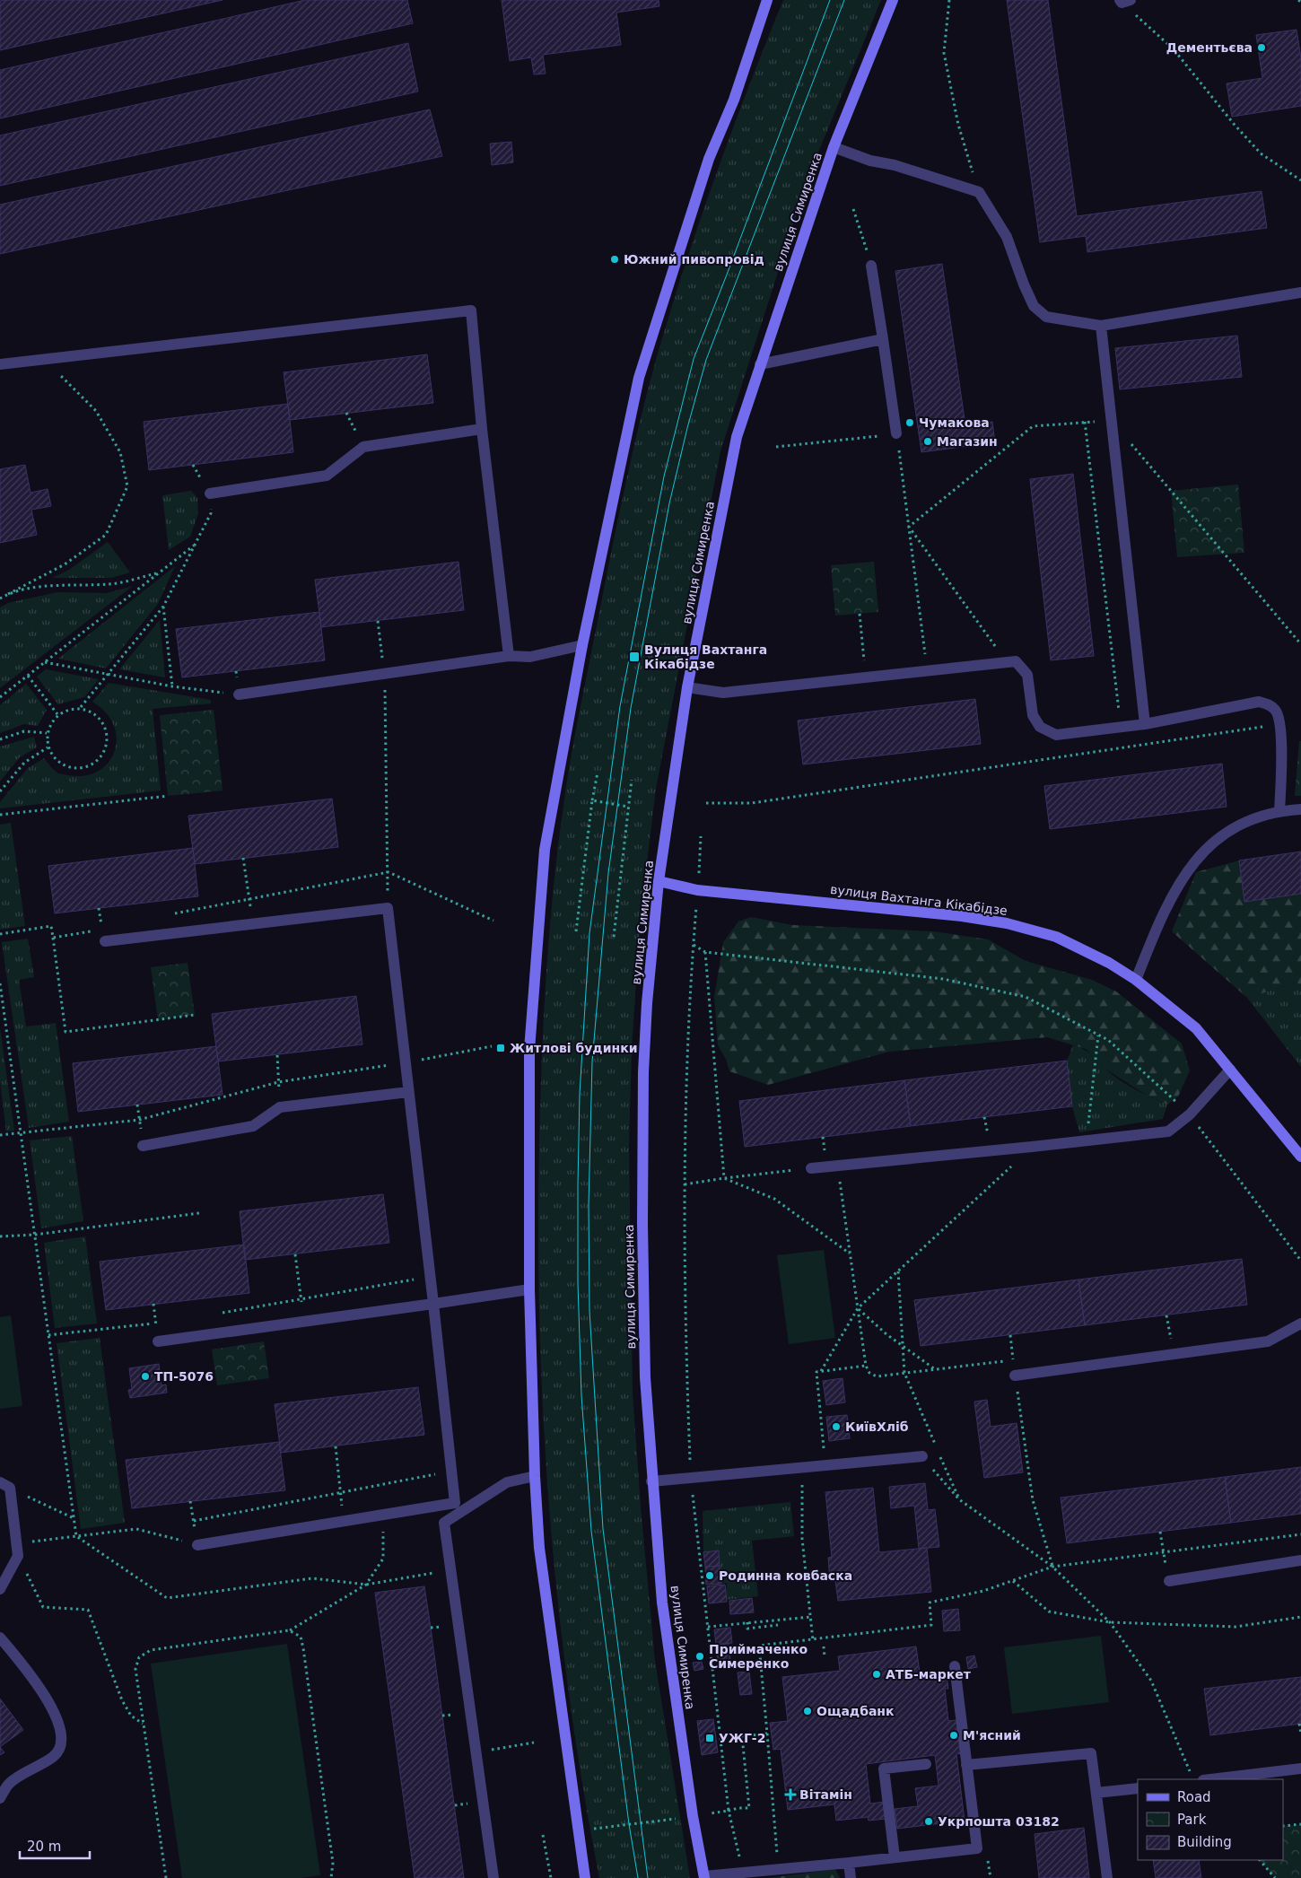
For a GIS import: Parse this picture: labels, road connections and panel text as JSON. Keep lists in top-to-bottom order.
{
  "streets": {
    "street": ["вулиця Симиренка", "вулиця Вахтанга Кікабідзе"]
  },
  "crossings": [
    ["вулиця Симиренка", "вулиця Вахтанга Кікабідзе"]
  ],
  "places": {
    "other": [
      "Дементьєва",
      "Южний пивопровід",
      "Чумакова",
      "Магазин",
      "ТП-5076",
      "КиївХліб",
      "Родинна ковбаска",
      "Приймаченко Симеренко",
      "АТБ-маркет",
      "Ощадбанк",
      "М'ясний",
      "Укрпошта 03182"
    ],
    "transit": ["Вулиця Вахтанга Кікабідзе", "Житлові будинки", "УЖГ-2"],
    "health": ["Вітамін"]
  },
  "legend": ["Road", "Park", "Building"],
  "scale_bar": "20 m"
}
